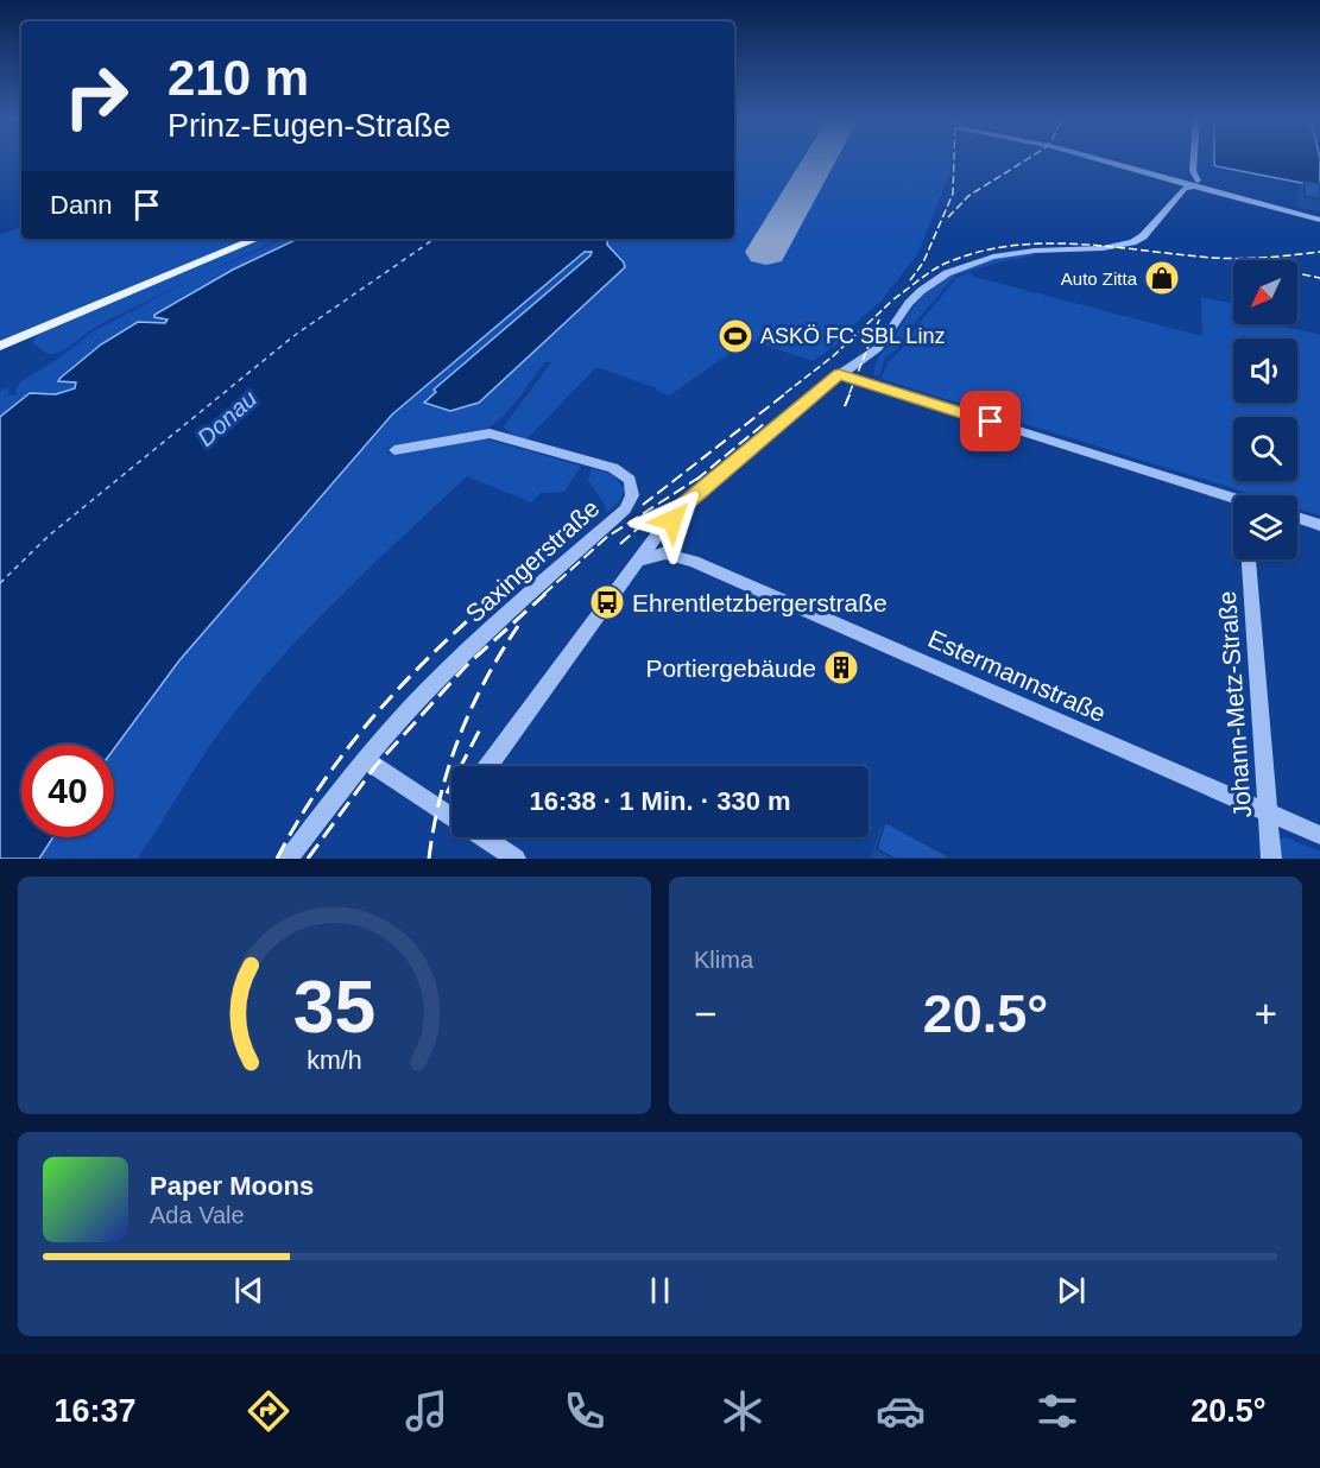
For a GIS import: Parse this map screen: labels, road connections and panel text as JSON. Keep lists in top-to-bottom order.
{
  "streets": {
    "street": ["Saxingerstraße", "Estermannstraße", "Johann-Metz-Straße"]
  },
  "crossings": [
    ["Estermannstraße", "Johann-Metz-Straße"]
  ],
  "water": ["Donau"],
  "places": {
    "shop": ["Auto Zitta"],
    "sports": ["ASKÖ FC SBL Linz"],
    "bus stop": ["Ehrentletzbergerstraße"],
    "building": ["Portiergebäude"]
  },
  "north": "bottom left",
  "page": {
    "turn": ["210 m", "Prinz-Eugen-Straße"],
    "then": "Dann",
    "limit": "40",
    "trip": "16:38 · 1 Min. · 330 m",
    "tile": "Klima",
    "heat": ["−", "20.5°", "+"],
    "song": ["Paper Moons", "Ada Vale"],
    "tabs": ["16:37", "20.5°"],
    "gauge": ["35", "km/h"]
  }
}
